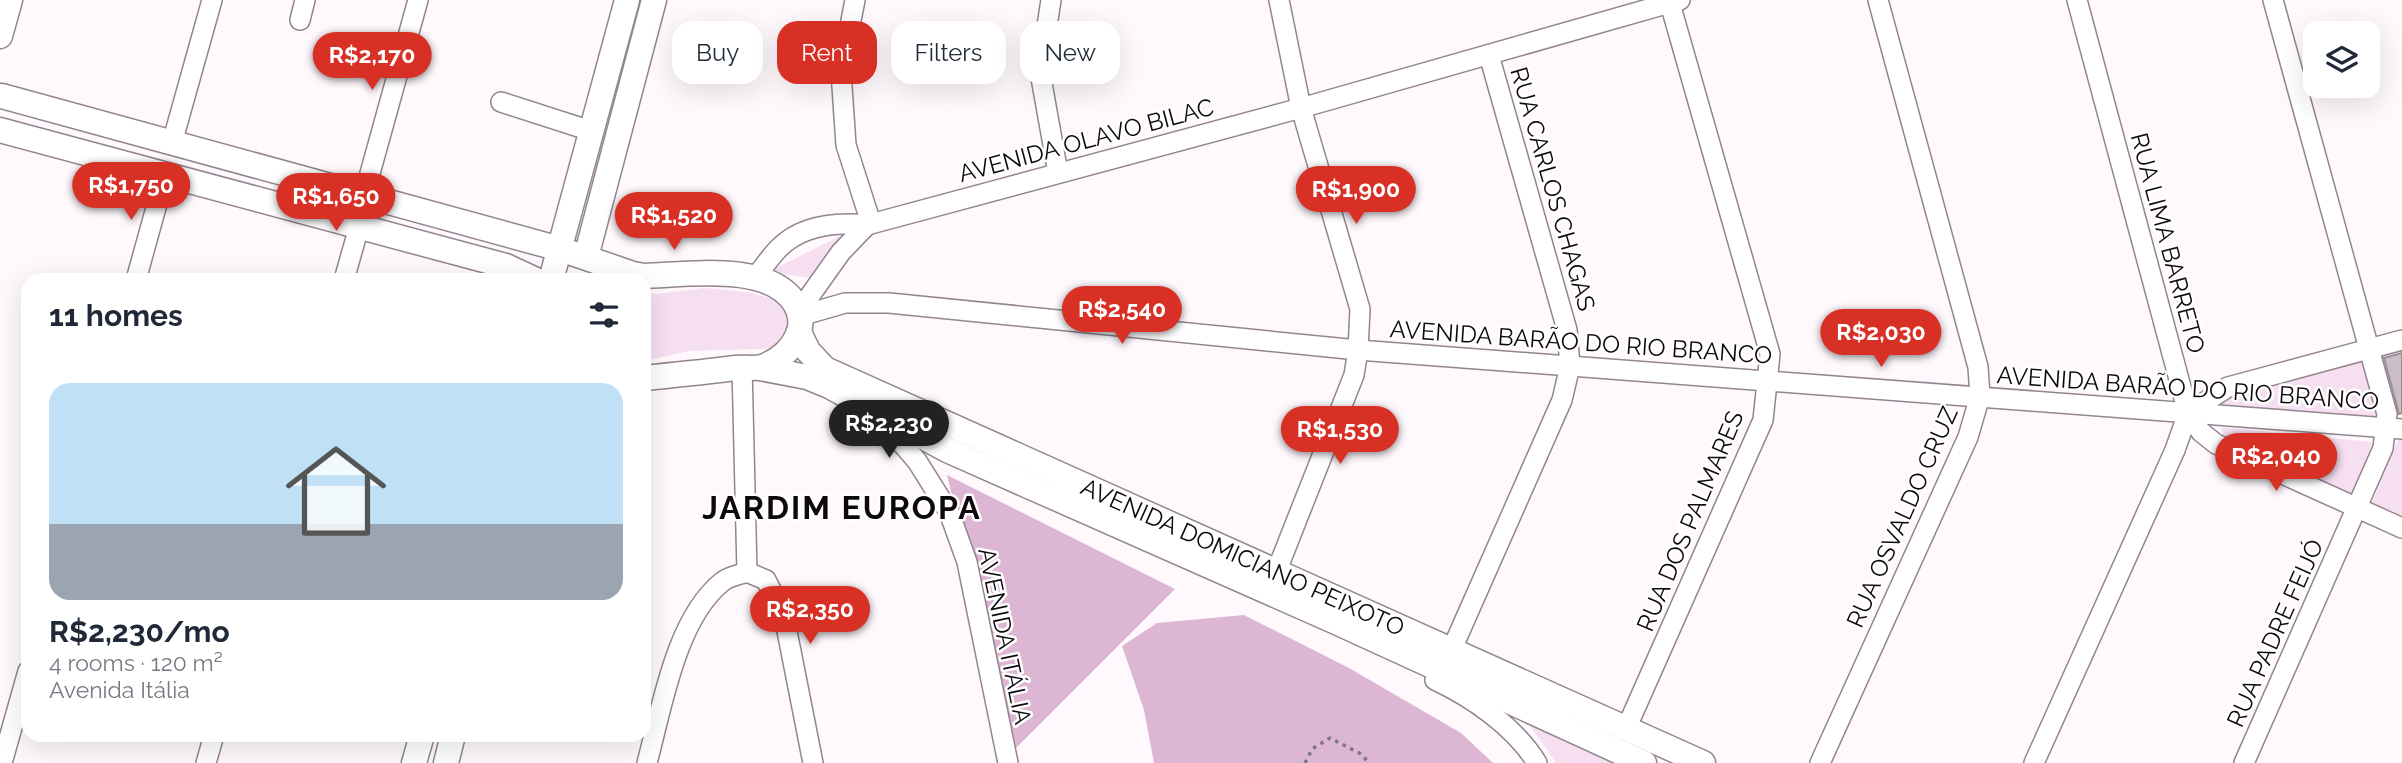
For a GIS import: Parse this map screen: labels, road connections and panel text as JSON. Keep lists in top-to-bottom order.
{
  "streets": {
    "main road": ["AVENIDA DOMICIANO PEIXOTO"],
    "street": [
      "AVENIDA OLAVO BILAC",
      "RUA CARLOS CHAGAS",
      "RUA LIMA BARRETO",
      "AVENIDA BARÃO DO RIO BRANCO",
      "RUA OSVALDO CRUZ",
      "RUA DOS PALMARES",
      "RUA PADRE FEIJÓ",
      "AVENIDA ITÁLIA"
    ]
  },
  "crossings": [
    ["AVENIDA OLAVO BILAC", "RUA CARLOS CHAGAS"],
    ["AVENIDA OLAVO BILAC", "RUA DOS PALMARES"],
    ["AVENIDA OLAVO BILAC", "AVENIDA DOMICIANO PEIXOTO"],
    ["RUA CARLOS CHAGAS", "AVENIDA BARÃO DO RIO BRANCO"],
    ["RUA CARLOS CHAGAS", "AVENIDA DOMICIANO PEIXOTO"],
    ["RUA LIMA BARRETO", "AVENIDA BARÃO DO RIO BRANCO"],
    ["AVENIDA BARÃO DO RIO BRANCO", "RUA OSVALDO CRUZ"],
    ["AVENIDA BARÃO DO RIO BRANCO", "RUA DOS PALMARES"],
    ["AVENIDA BARÃO DO RIO BRANCO", "AVENIDA DOMICIANO PEIXOTO"],
    ["AVENIDA BARÃO DO RIO BRANCO", "RUA PADRE FEIJÓ"],
    ["RUA DOS PALMARES", "AVENIDA DOMICIANO PEIXOTO"],
    ["AVENIDA DOMICIANO PEIXOTO", "AVENIDA ITÁLIA"]
  ],
  "districts": ["JARDIM EUROPA"],
  "page": {
    "chip": [
      "Buy",
      "Rent",
      "Filters",
      "New"
    ],
    "price": [
      "R$2,170",
      "R$1,750",
      "R$1,900",
      "R$1,650",
      "R$1,520",
      "R$2,540",
      "R$2,030",
      "R$2,230",
      "R$1,530",
      "R$2,040",
      "R$2,350"
    ],
    "heading": "11 homes",
    "list": [
      {
        "name": "R$2,230/mo",
        "note": "4 rooms · 120 m² · Avenida Itália"
      }
    ]
  }
}
